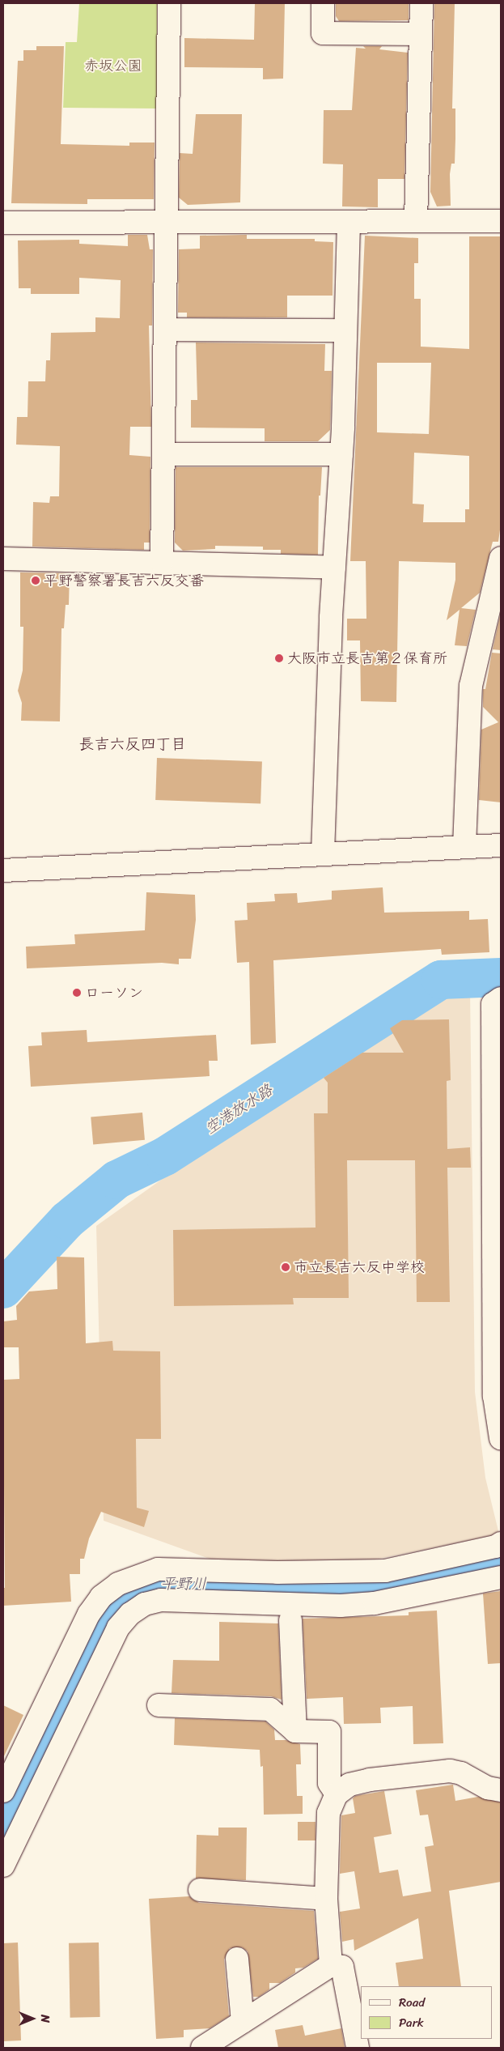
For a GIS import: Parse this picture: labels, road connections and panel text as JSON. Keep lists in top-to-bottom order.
{
  "districts": ["長吉六反四丁目"],
  "water": ["空港放水路", "平野川"],
  "parks": ["赤坂公園"],
  "places": [
    "平野警察署長吉六反交番",
    "大阪市立長吉第２保育所",
    "ローソン",
    "市立長吉六反中学校"
  ],
  "legend": ["Road", "Park"],
  "north": "right"
}
